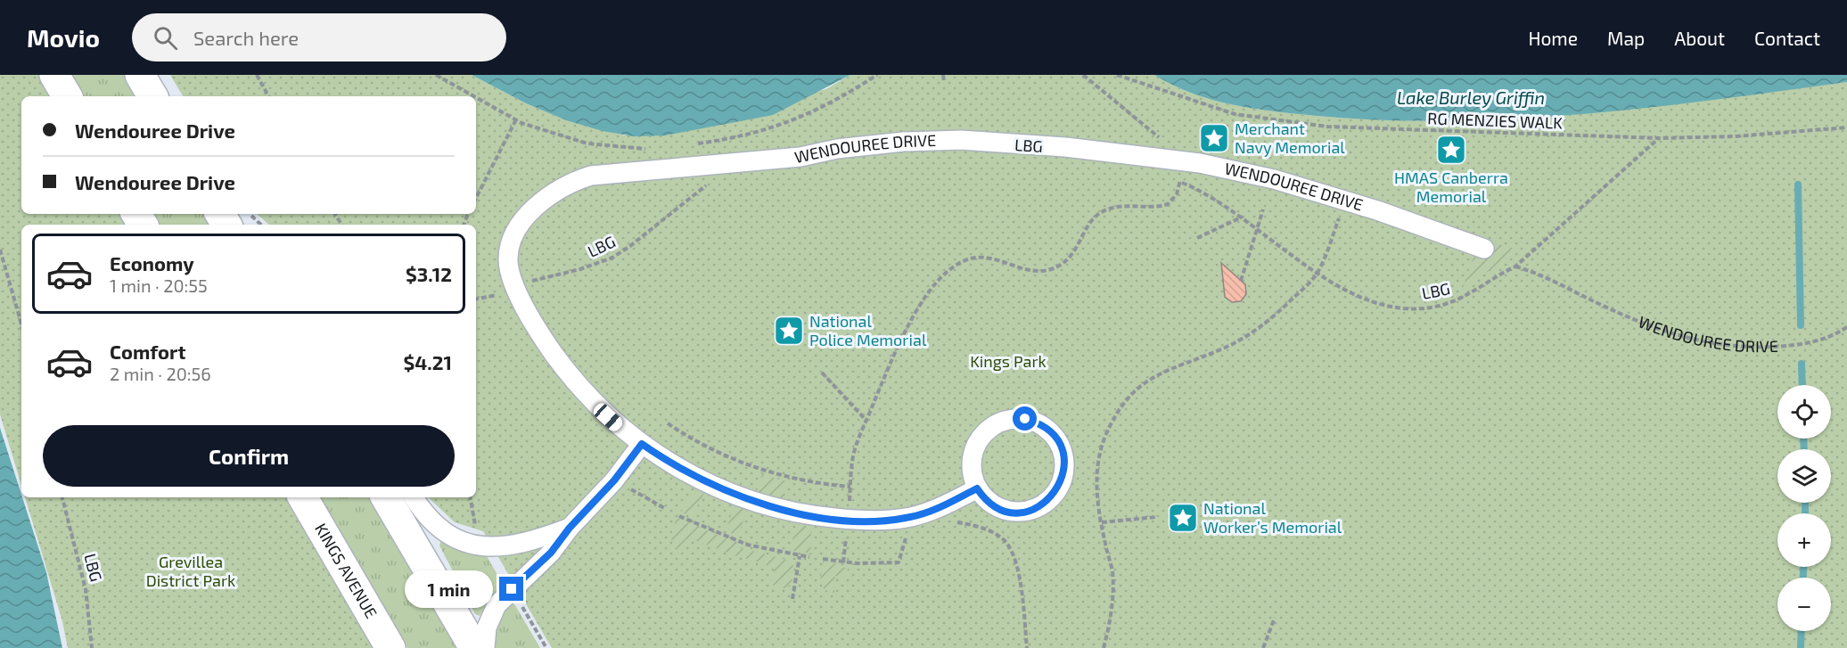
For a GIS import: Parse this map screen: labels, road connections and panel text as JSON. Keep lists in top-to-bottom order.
{
  "streets": {
    "main road": ["KINGS AVENUE"],
    "street": ["WENDOUREE DRIVE"],
    "path": ["RG MENZIES WALK", "LBG"]
  },
  "crossings": [
    ["RG MENZIES WALK", "LBG"],
    ["LBG", "WENDOUREE DRIVE"]
  ],
  "water": ["Lake Burley Griffin"],
  "parks": ["Kings Park", "Grevillea District Park"],
  "places": {
    "place": [
      "Merchant Navy Memorial",
      "HMAS Canberra Memorial",
      "National Police Memorial",
      "National Worker’s Memorial"
    ]
  },
  "page": {
    "header": "Movio",
    "search": "Search here",
    "nav": [
      "Home",
      "Map",
      "About",
      "Contact"
    ],
    "banner": ["Wendouree Drive", "Wendouree Drive"],
    "list": [
      {
        "name": "Economy",
        "note": "1 min · 20:55",
        "value": "$3.12"
      },
      {
        "name": "Comfort",
        "note": "2 min · 20:56",
        "value": "$4.21"
      }
    ],
    "map_buttons": ["+", "−"],
    "buttons": "Confirm",
    "bubble": "1 min"
  }
}
